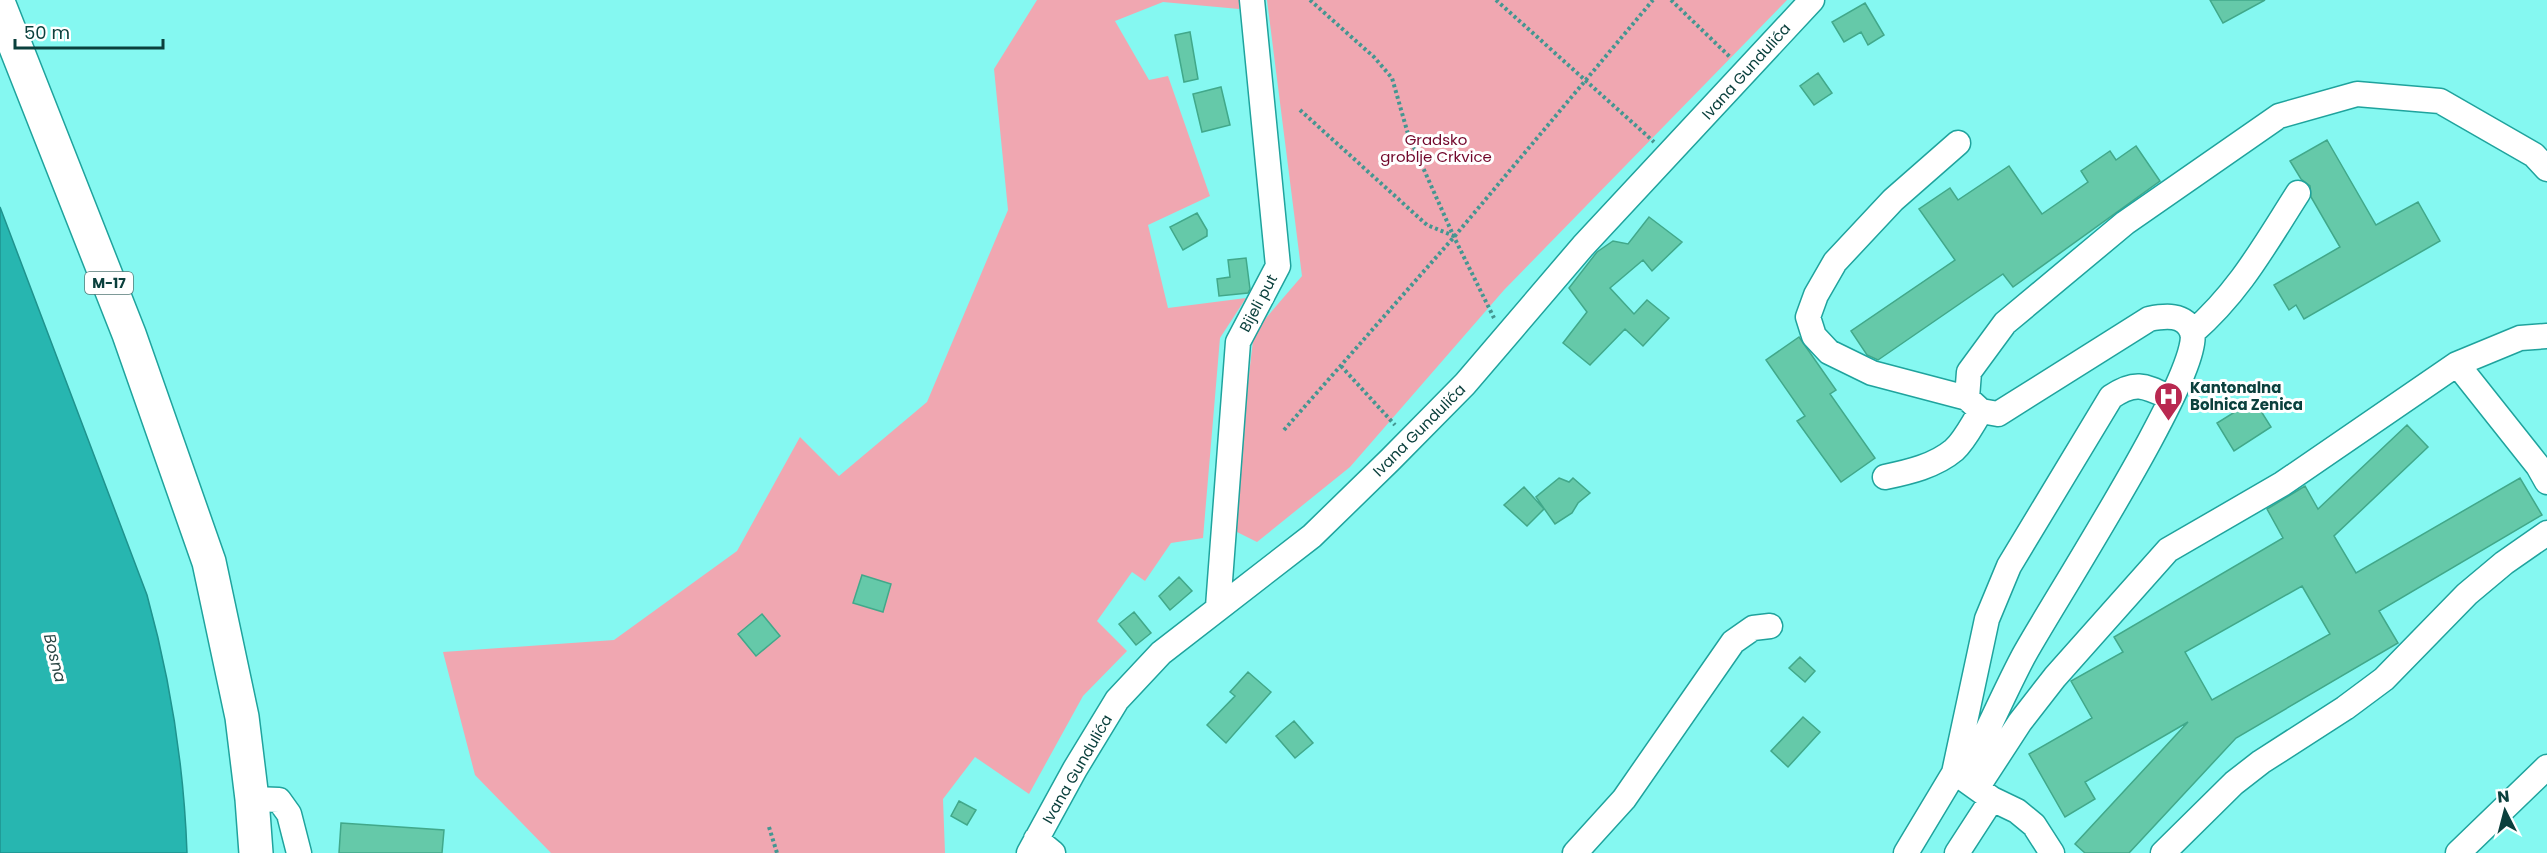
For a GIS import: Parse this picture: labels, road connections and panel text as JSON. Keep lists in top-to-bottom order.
{
  "streets": {
    "highway": ["M-17"],
    "street": ["Ivana Gundulića", "Bijeli put"]
  },
  "crossings": [
    ["Ivana Gundulića", "Bijeli put"]
  ],
  "water": ["Bosna"],
  "parks": ["Gradsko groblje Crkvice"],
  "places": {
    "hospital": ["Kantonalna Bolnica Zenica"]
  },
  "scale_bar": "50 m",
  "north": "top"
}
